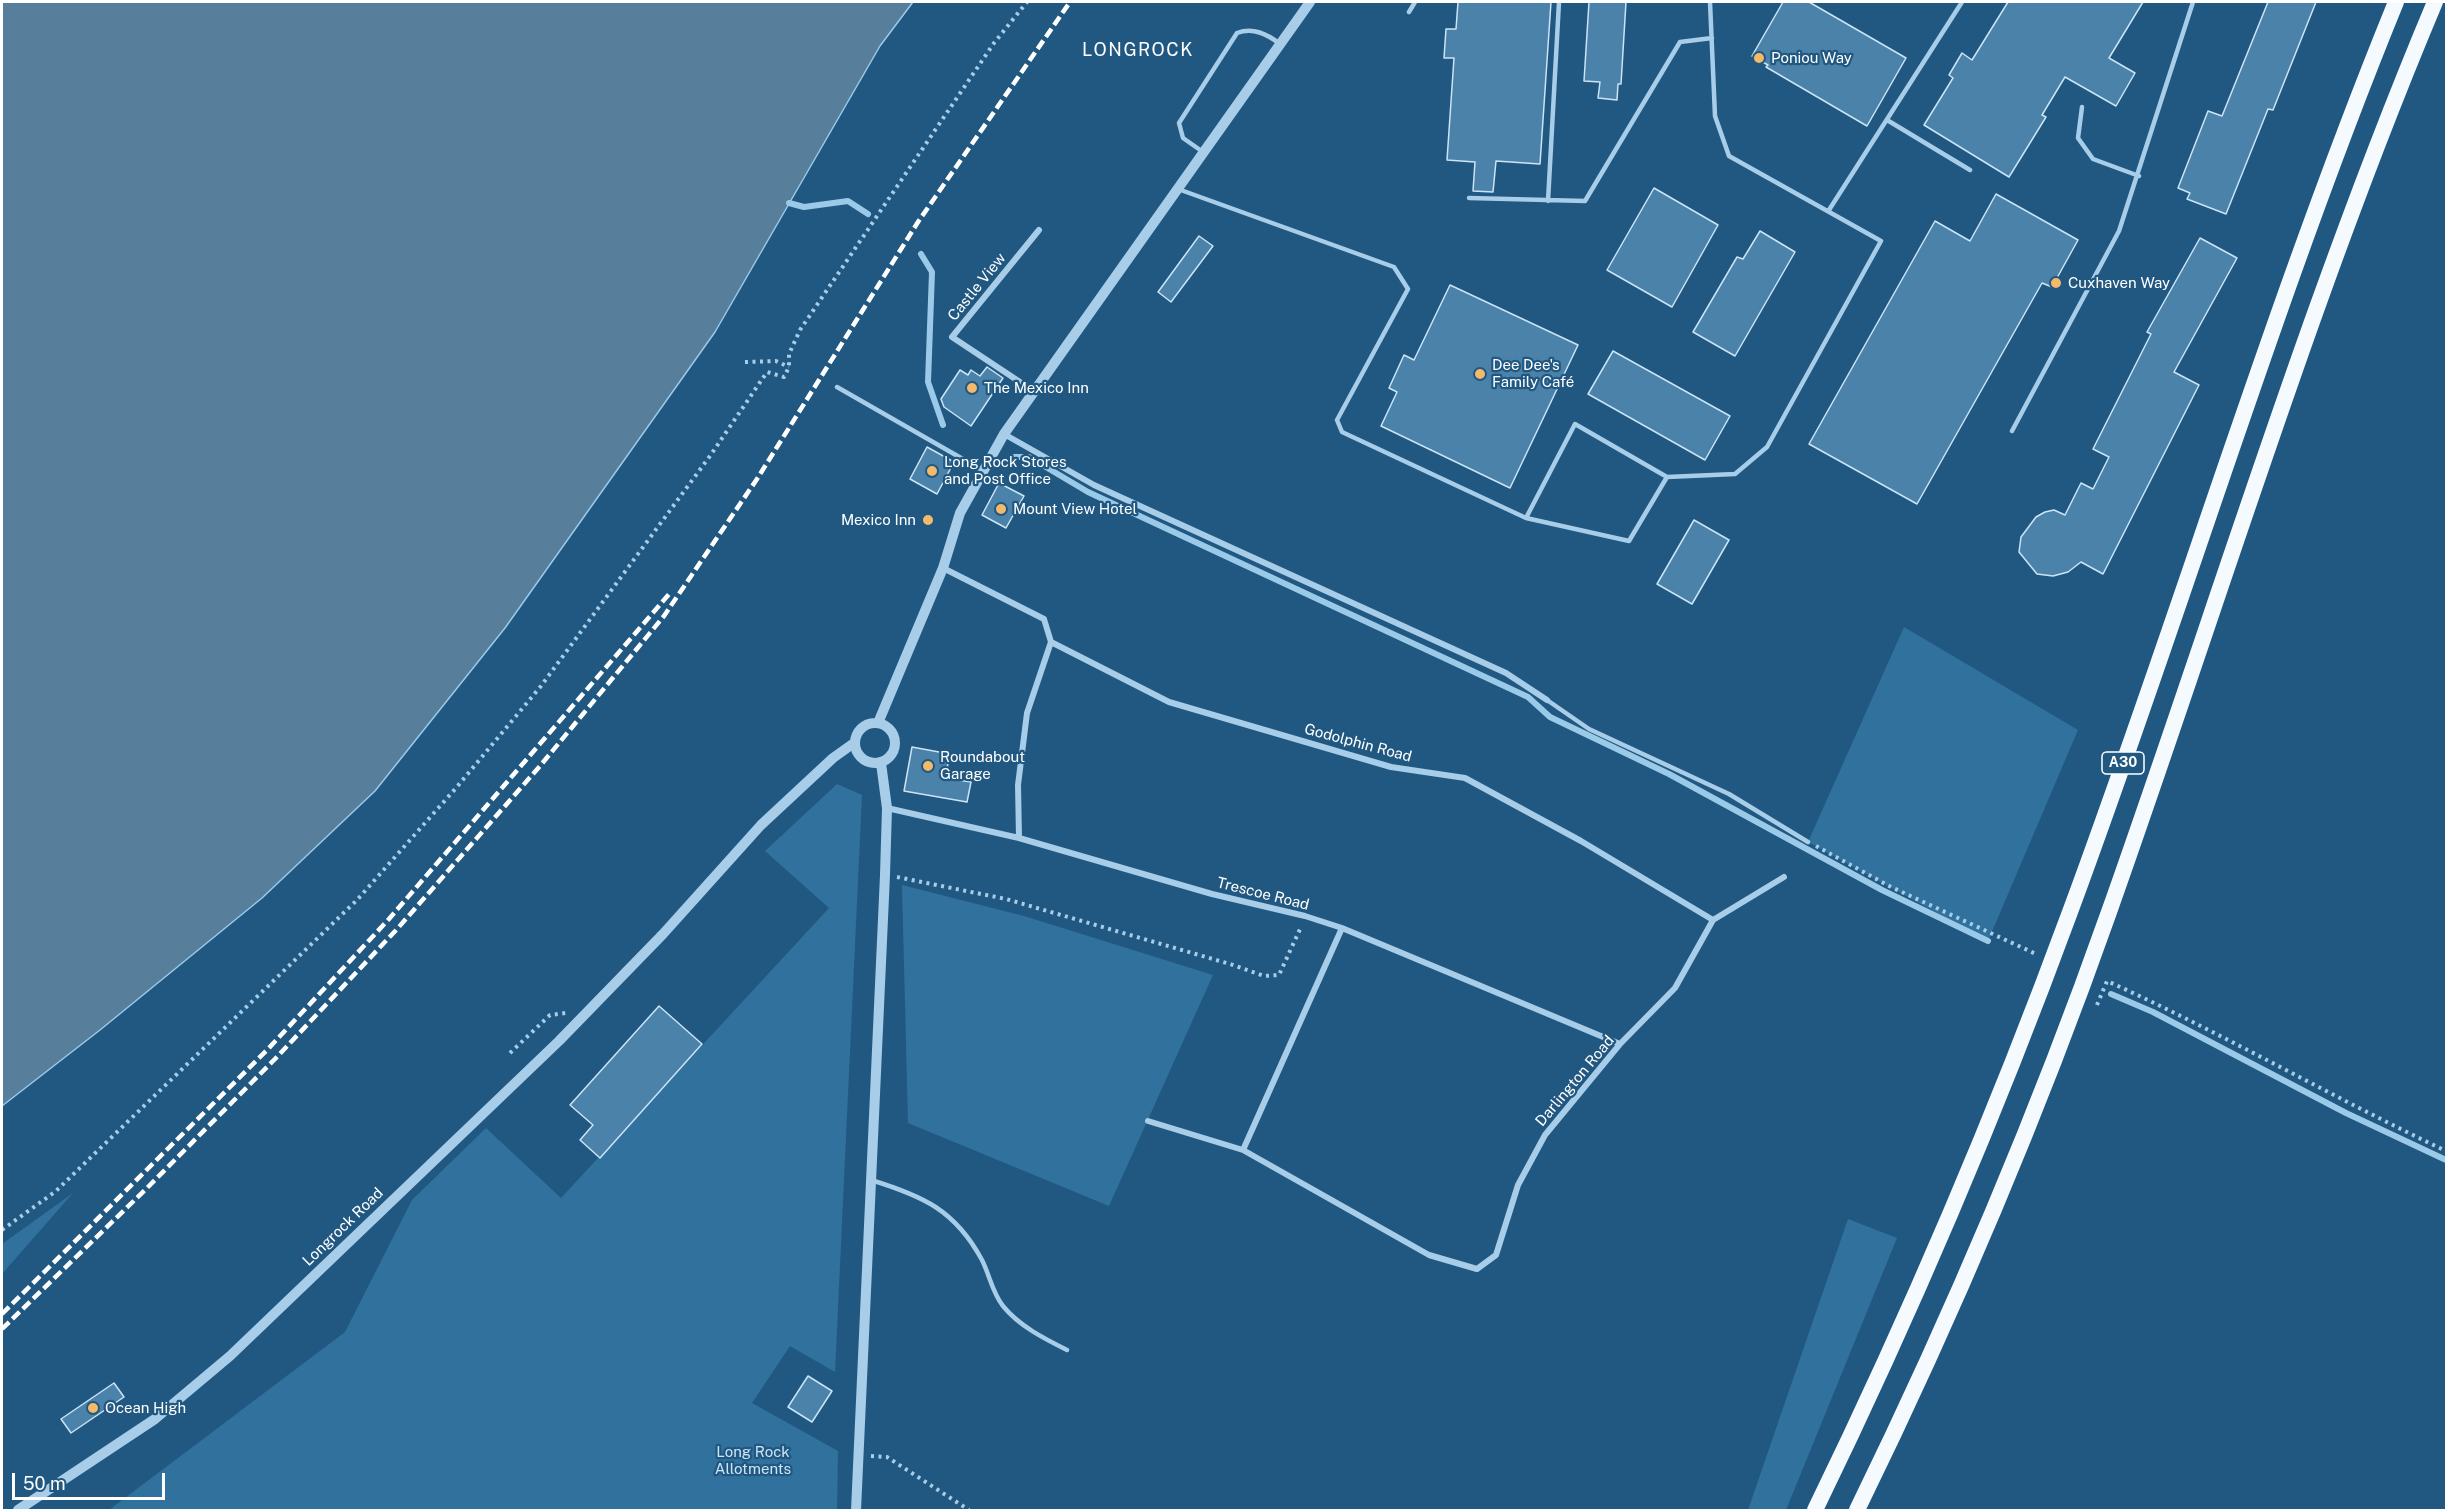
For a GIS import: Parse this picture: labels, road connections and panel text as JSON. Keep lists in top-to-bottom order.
{
  "streets": {
    "highway": ["A30"],
    "street": [
      "Castle View",
      "Godolphin Road",
      "Trescoe Road",
      "Darlington Road",
      "Longrock Road"
    ]
  },
  "crossings": [
    ["Godolphin Road", "Darlington Road"],
    ["Trescoe Road", "Darlington Road"]
  ],
  "districts": ["LONGROCK"],
  "parks": ["Long Rock Allotments"],
  "places": [
    "Poniou Way",
    "Cuxhaven Way",
    "Dee Dee's Family Café",
    "The Mexico Inn",
    "Long Rock Stores and Post Office",
    "Mount View Hotel",
    "Mexico Inn",
    "Roundabout Garage",
    "Ocean High"
  ],
  "scale_bar": "50 m"
}
